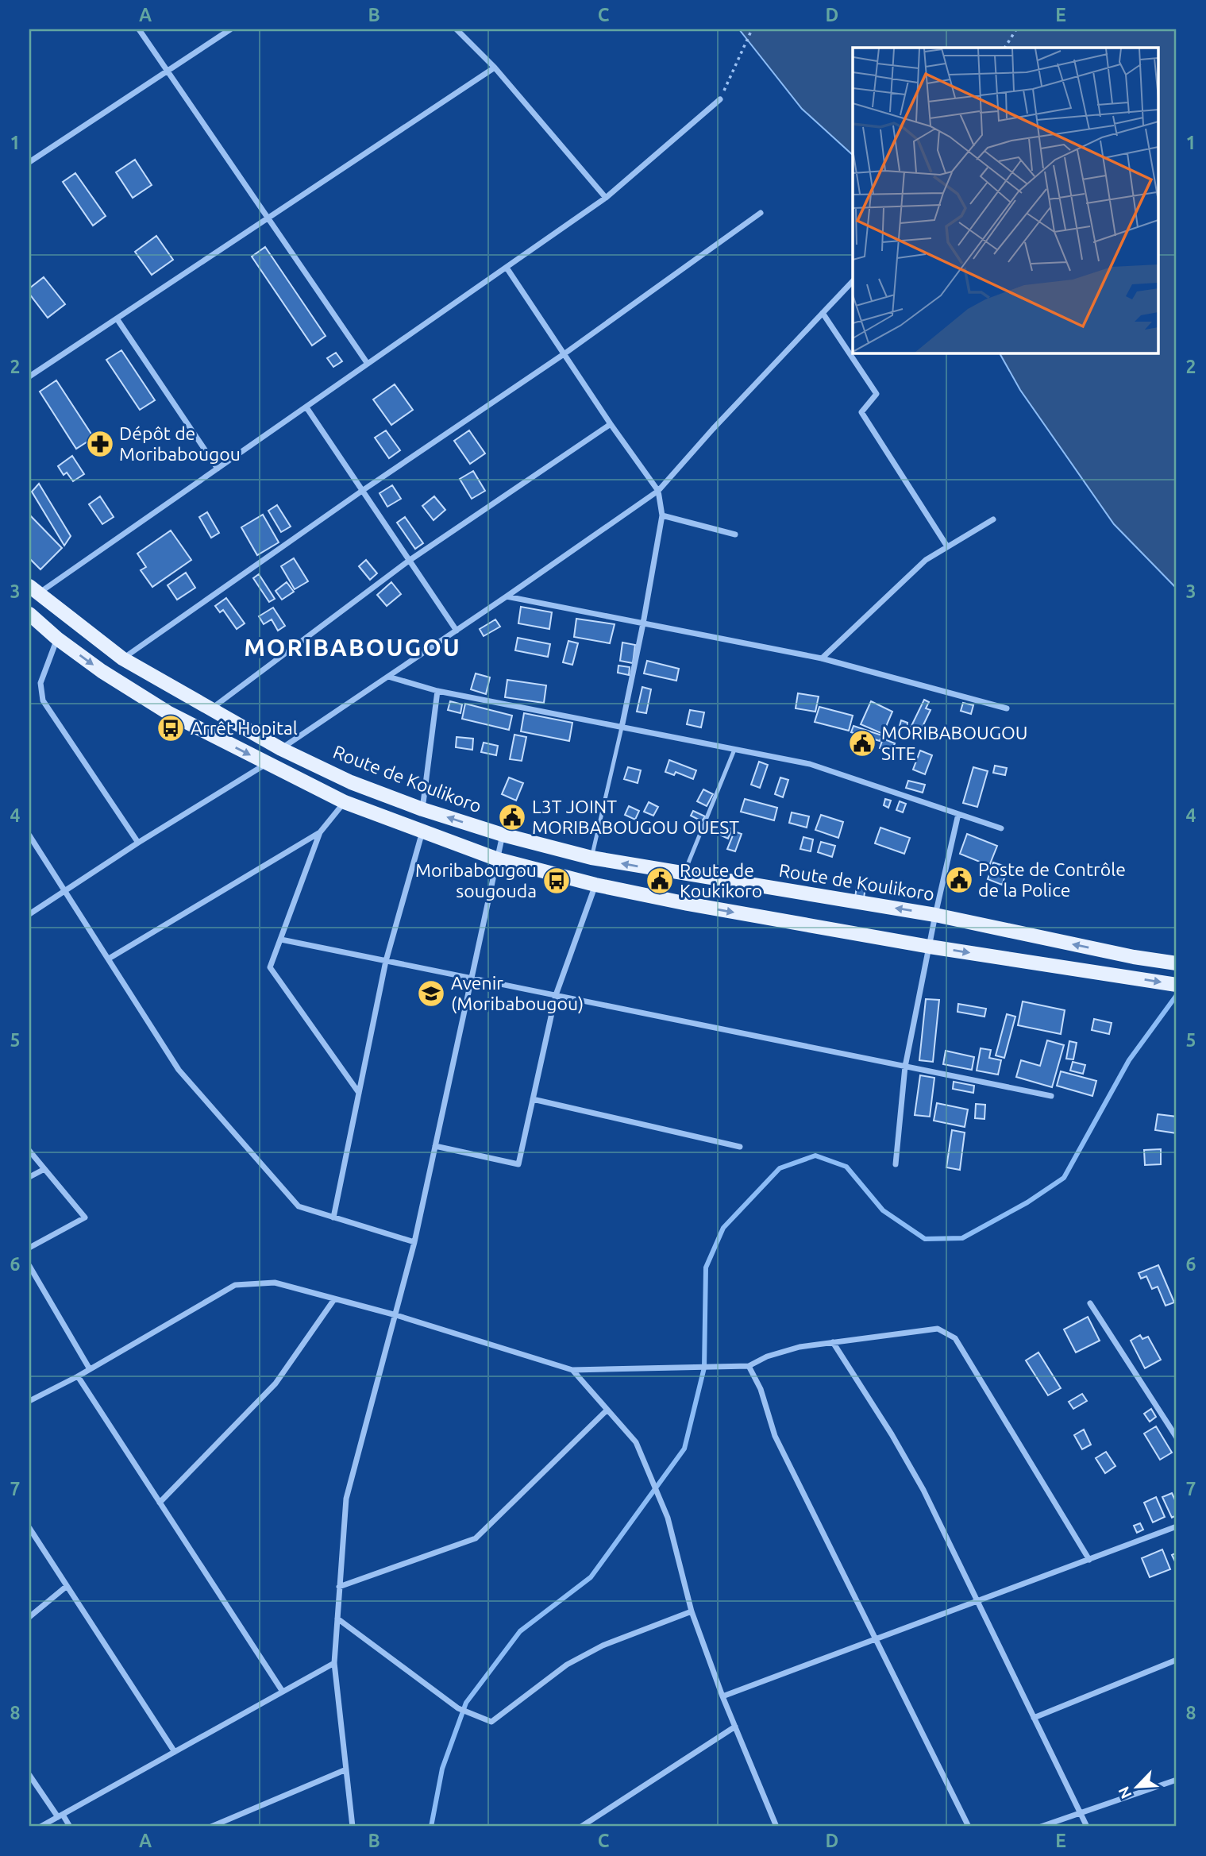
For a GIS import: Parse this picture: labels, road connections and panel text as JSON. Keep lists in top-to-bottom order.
{
  "streets": {
    "main road": ["Route de Koulikoro"]
  },
  "districts": ["MORIBABOUGOU"],
  "places": {
    "pharmacy": ["Dépôt de Moribabougou"],
    "bus stop": ["Arrêt Hopital", "Moribabougou sougouda"],
    "public building": [
      "MORIBABOUGOU SITE",
      "L3T JOINT MORIBABOUGOU OUEST",
      "Poste de Contrôle de la Police",
      "Route de Koukikoro"
    ],
    "school or university": ["Avenir (Moribabougou)"]
  },
  "north": "bottom left",
  "grid": {
    "columns": [
      "A",
      "B",
      "C",
      "D",
      "E"
    ],
    "rows": [
      "1",
      "2",
      "3",
      "4",
      "5",
      "6",
      "7",
      "8"
    ]
  }
}
